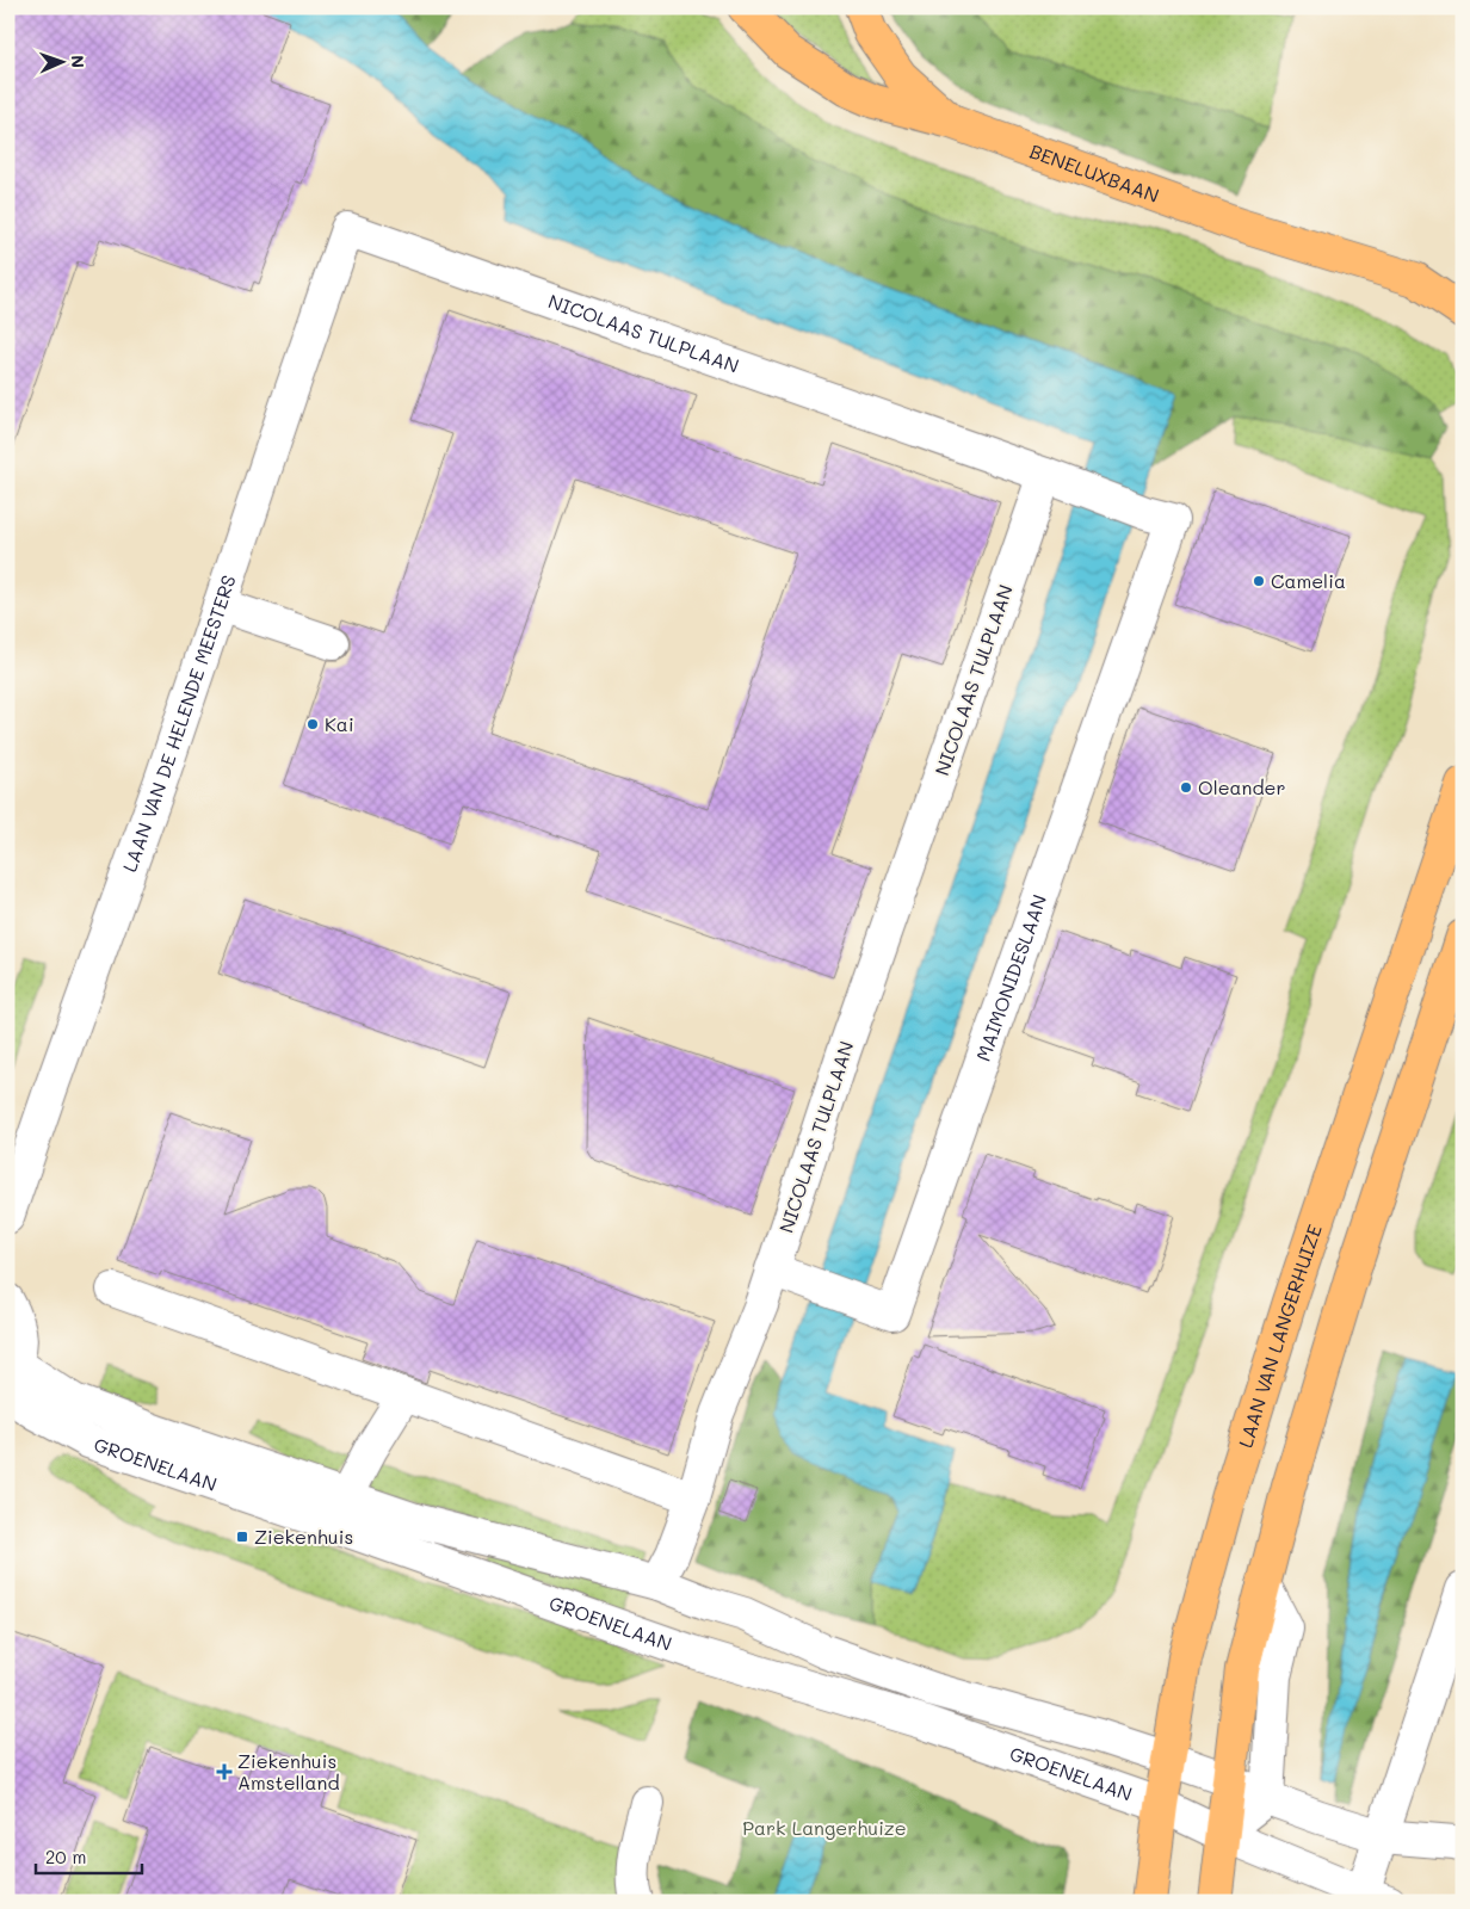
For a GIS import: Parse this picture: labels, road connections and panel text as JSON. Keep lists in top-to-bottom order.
{
  "streets": {
    "main road": ["BENELUXBAAN", "LAAN VAN LANGERHUIZE"],
    "street": [
      "NICOLAAS TULPLAAN",
      "LAAN VAN DE HELENDE MEESTERS",
      "MAIMONIDESLAAN",
      "GROENELAAN"
    ]
  },
  "crossings": [
    ["NICOLAAS TULPLAAN", "LAAN VAN DE HELENDE MEESTERS"],
    ["NICOLAAS TULPLAAN", "MAIMONIDESLAAN"],
    ["NICOLAAS TULPLAAN", "GROENELAAN"],
    ["LAAN VAN LANGERHUIZE", "GROENELAAN"]
  ],
  "parks": ["Park Langerhuize"],
  "places": {
    "other": ["Camelia", "Kai", "Oleander"],
    "transit": ["Ziekenhuis"],
    "health": ["Ziekenhuis Amstelland"]
  },
  "scale_bar": "20 m",
  "north": "right"
}
